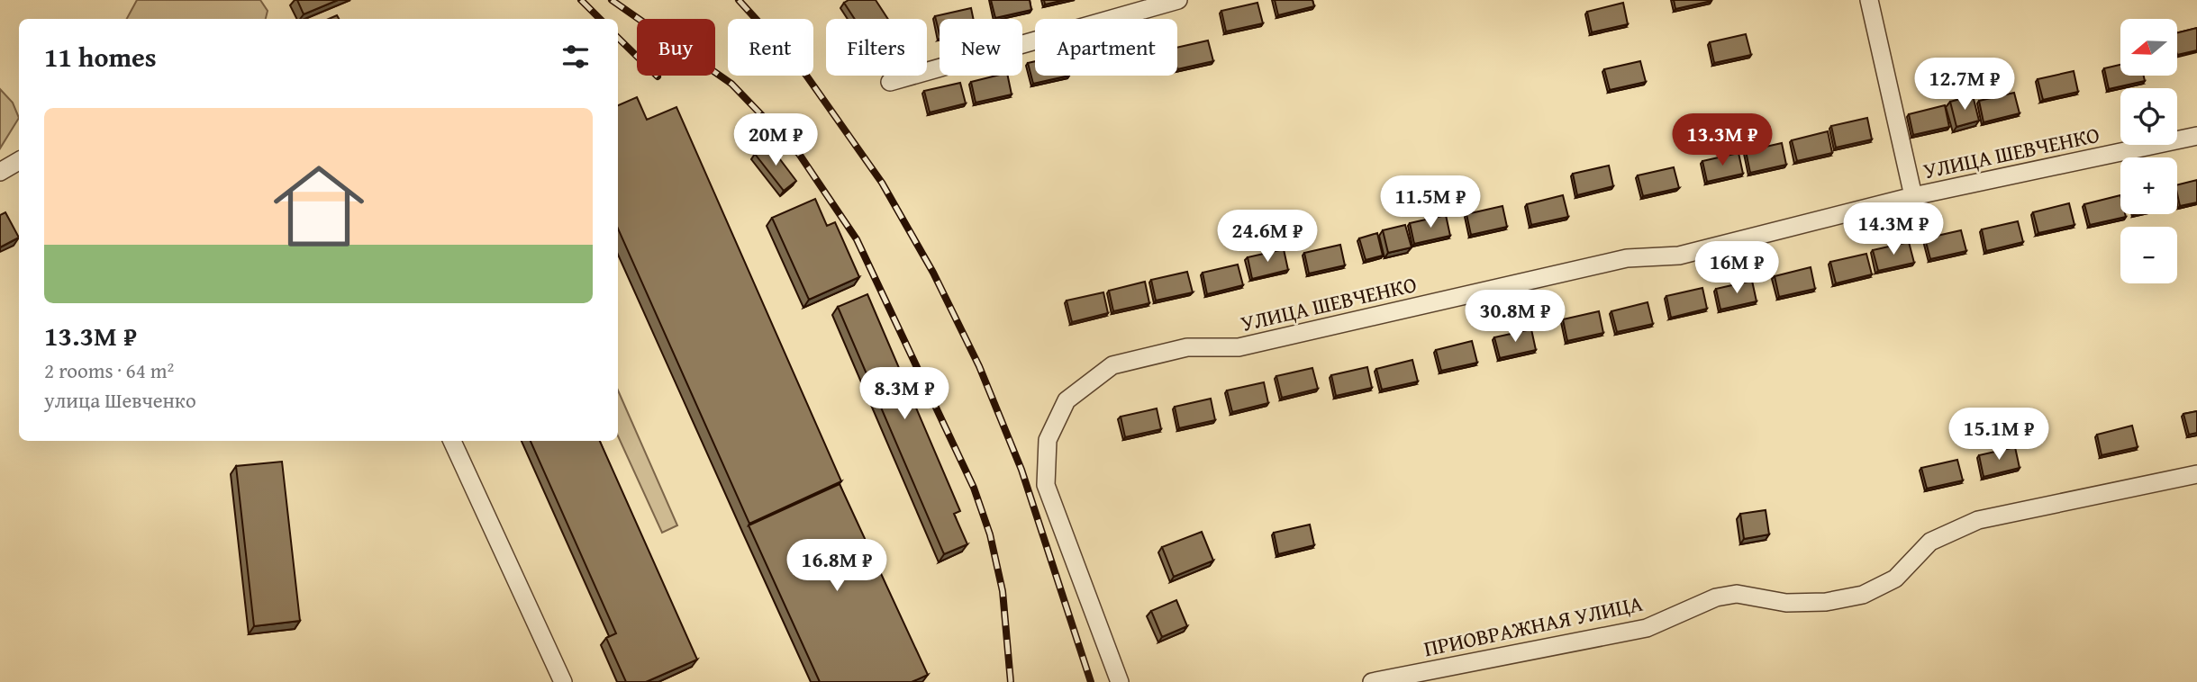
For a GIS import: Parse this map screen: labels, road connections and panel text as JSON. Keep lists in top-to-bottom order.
{
  "streets": {
    "street": ["УЛИЦА ШЕВЧЕНКО", "ПРИОВРАЖНАЯ УЛИЦА"]
  },
  "north": "left",
  "page": {
    "map_buttons": ["+", "−"],
    "chip": [
      "Buy",
      "Rent",
      "Filters",
      "New",
      "Apartment"
    ],
    "heading": "11 homes",
    "price": [
      "12.7M ₽",
      "20M ₽",
      "13.3M ₽",
      "11.5M ₽",
      "14.3M ₽",
      "24.6M ₽",
      "16M ₽",
      "30.8M ₽",
      "8.3M ₽",
      "15.1M ₽",
      "16.8M ₽"
    ],
    "list": [
      {
        "name": "13.3M ₽",
        "note": "2 rooms · 64 m² · улица Шевченко"
      }
    ]
  }
}
